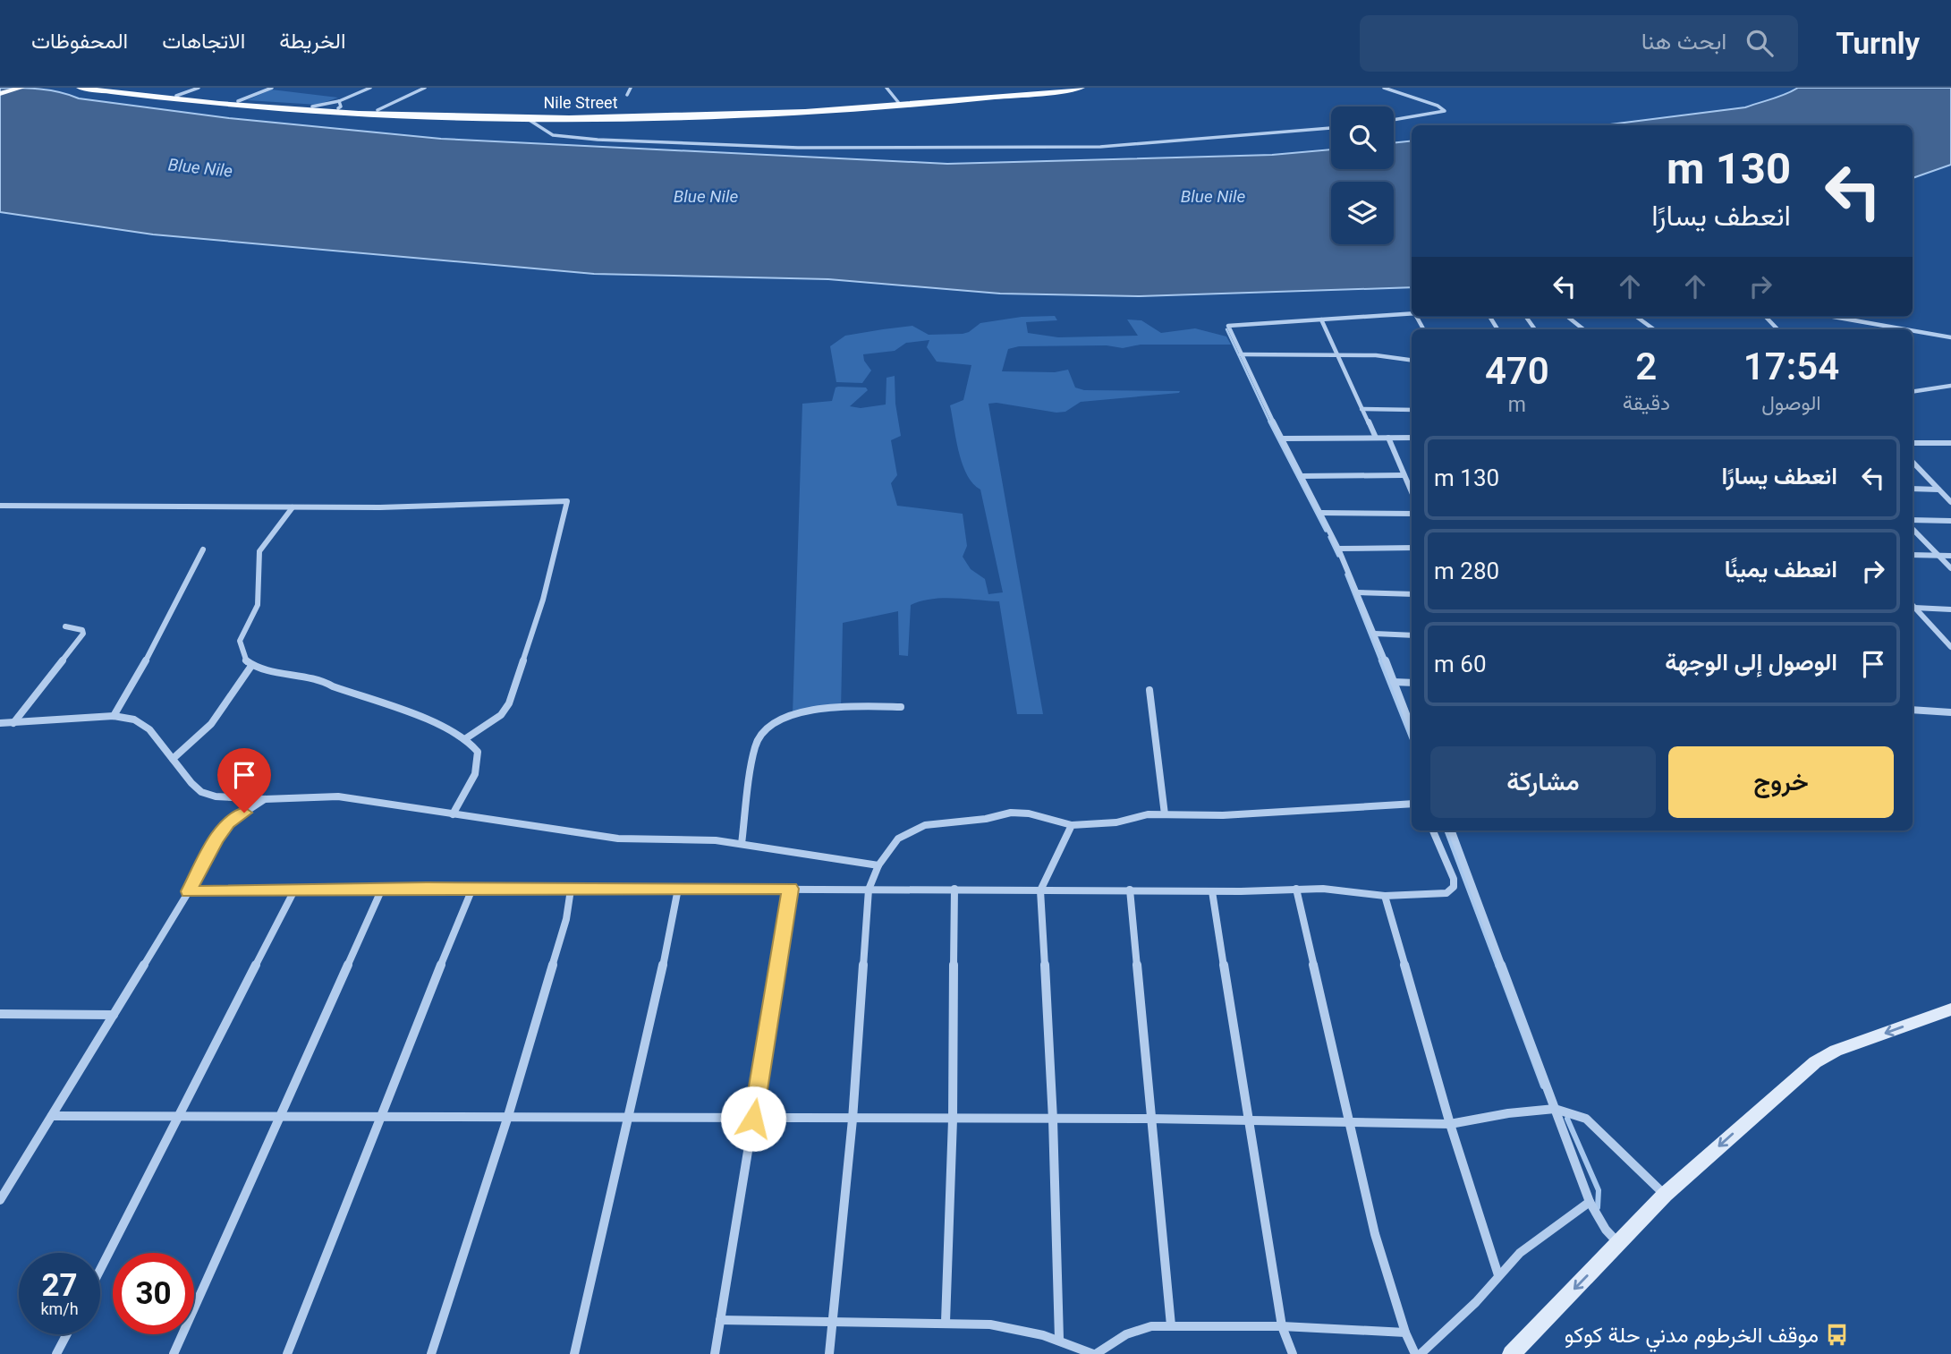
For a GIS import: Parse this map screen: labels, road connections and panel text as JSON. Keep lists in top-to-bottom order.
{
  "streets": {
    "main road": ["Nile Street"]
  },
  "water": ["Blue Nile"],
  "places": {
    "bus stop": ["موقف الخرطوم مدني حلة كوكو"]
  },
  "page": {
    "header": "Turnly",
    "search": "ابحث هنا",
    "nav": ["الخريطة", "الاتجاهات", "المحفوظات"],
    "turn": ["130 m", "انعطف يسارًا"],
    "eta": [
      "17:54",
      "الوصول",
      "2",
      "دقيقة",
      "470",
      "m"
    ],
    "list": [
      {
        "name": "انعطف يسارًا",
        "value": "130 m"
      },
      {
        "name": "انعطف يمينًا",
        "value": "280 m"
      },
      {
        "name": "الوصول إلى الوجهة",
        "value": "60 m"
      }
    ],
    "buttons": ["خروج", "مشاركة"],
    "speed": "27 km/h",
    "limit": "30"
  }
}
